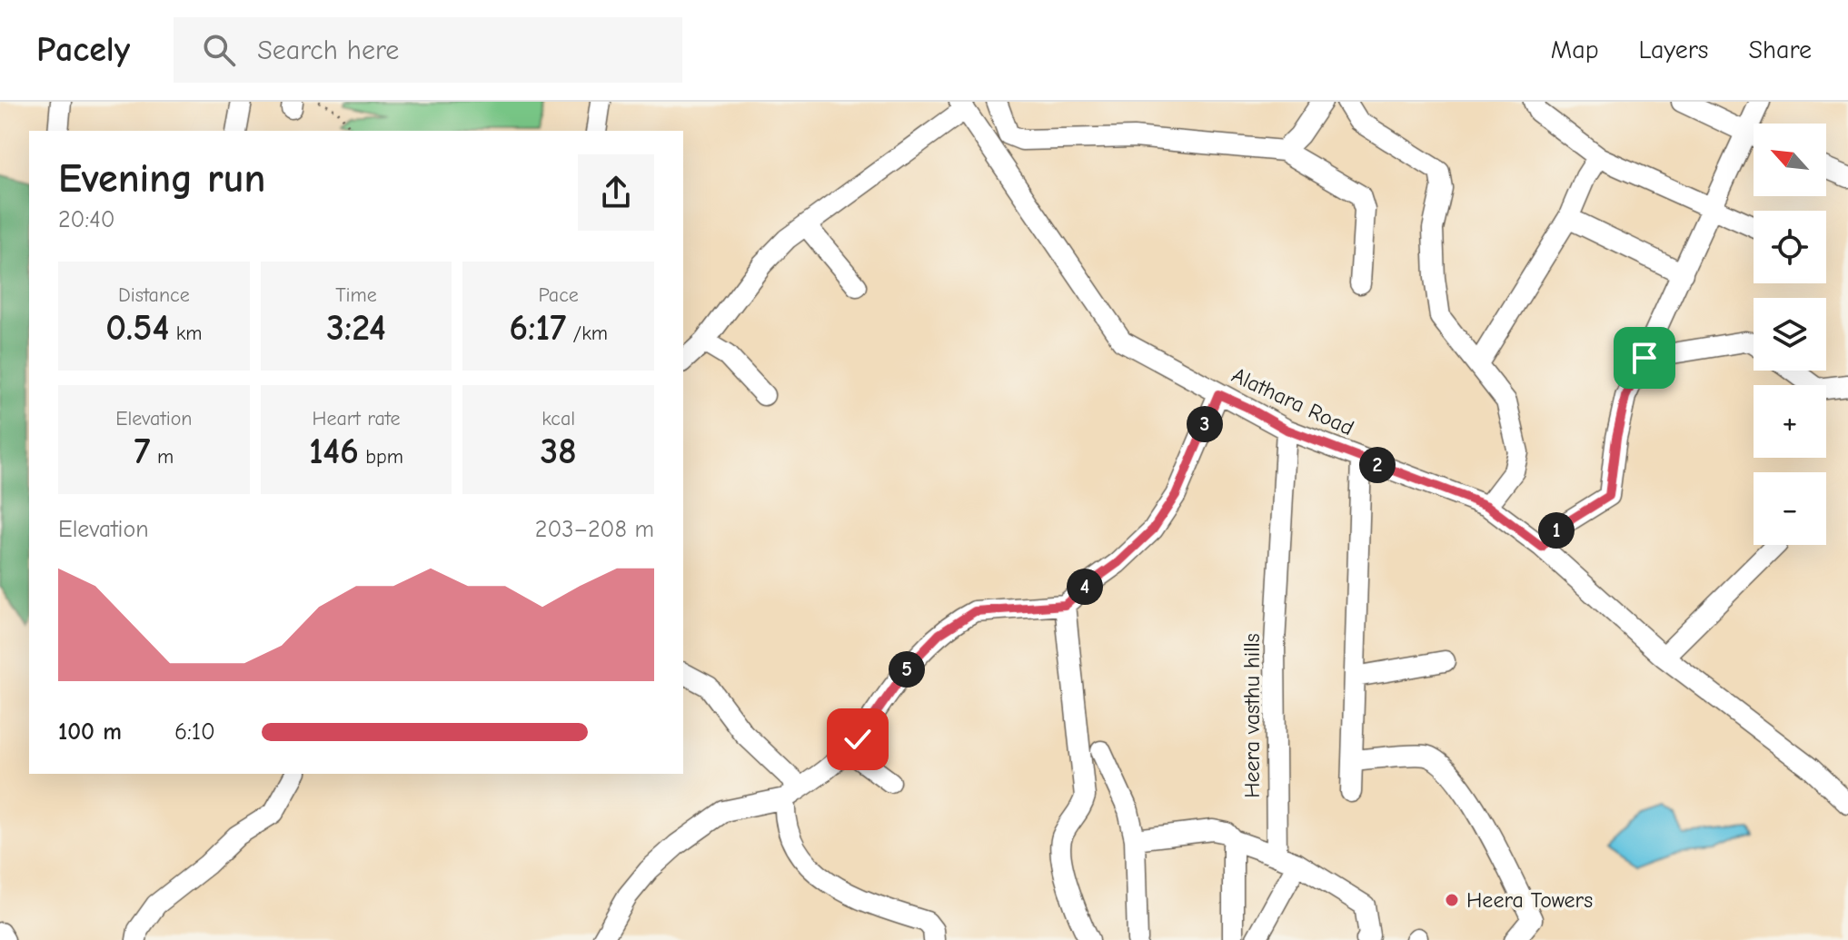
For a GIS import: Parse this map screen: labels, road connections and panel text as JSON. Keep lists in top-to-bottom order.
{
  "streets": {
    "street": ["Alathara Road", "Heera vasthu hills"]
  },
  "crossings": [
    ["Alathara Road", "Heera vasthu hills"]
  ],
  "places": ["Heera Towers"],
  "north": "top left",
  "page": {
    "header": "Pacely",
    "search": "Search here",
    "nav": ["Map", "Layers", "Share"],
    "map_buttons": ["+", "−"],
    "heading": ["Evening run", "20:40"],
    "stats": [
      ["Distance", "0.54 km"],
      ["Time", "3:24"],
      ["Pace", "6:17 /km"],
      ["Elevation", "7 m"],
      ["Heart rate", "146 bpm"],
      ["kcal", "38"]
    ],
    "pins": [
      "3",
      "2",
      "1",
      "4",
      "5"
    ],
    "chart": ["Elevation", "203–208 m"],
    "list": [
      {
        "name": "100 m",
        "note": "6:10"
      }
    ]
  }
}
